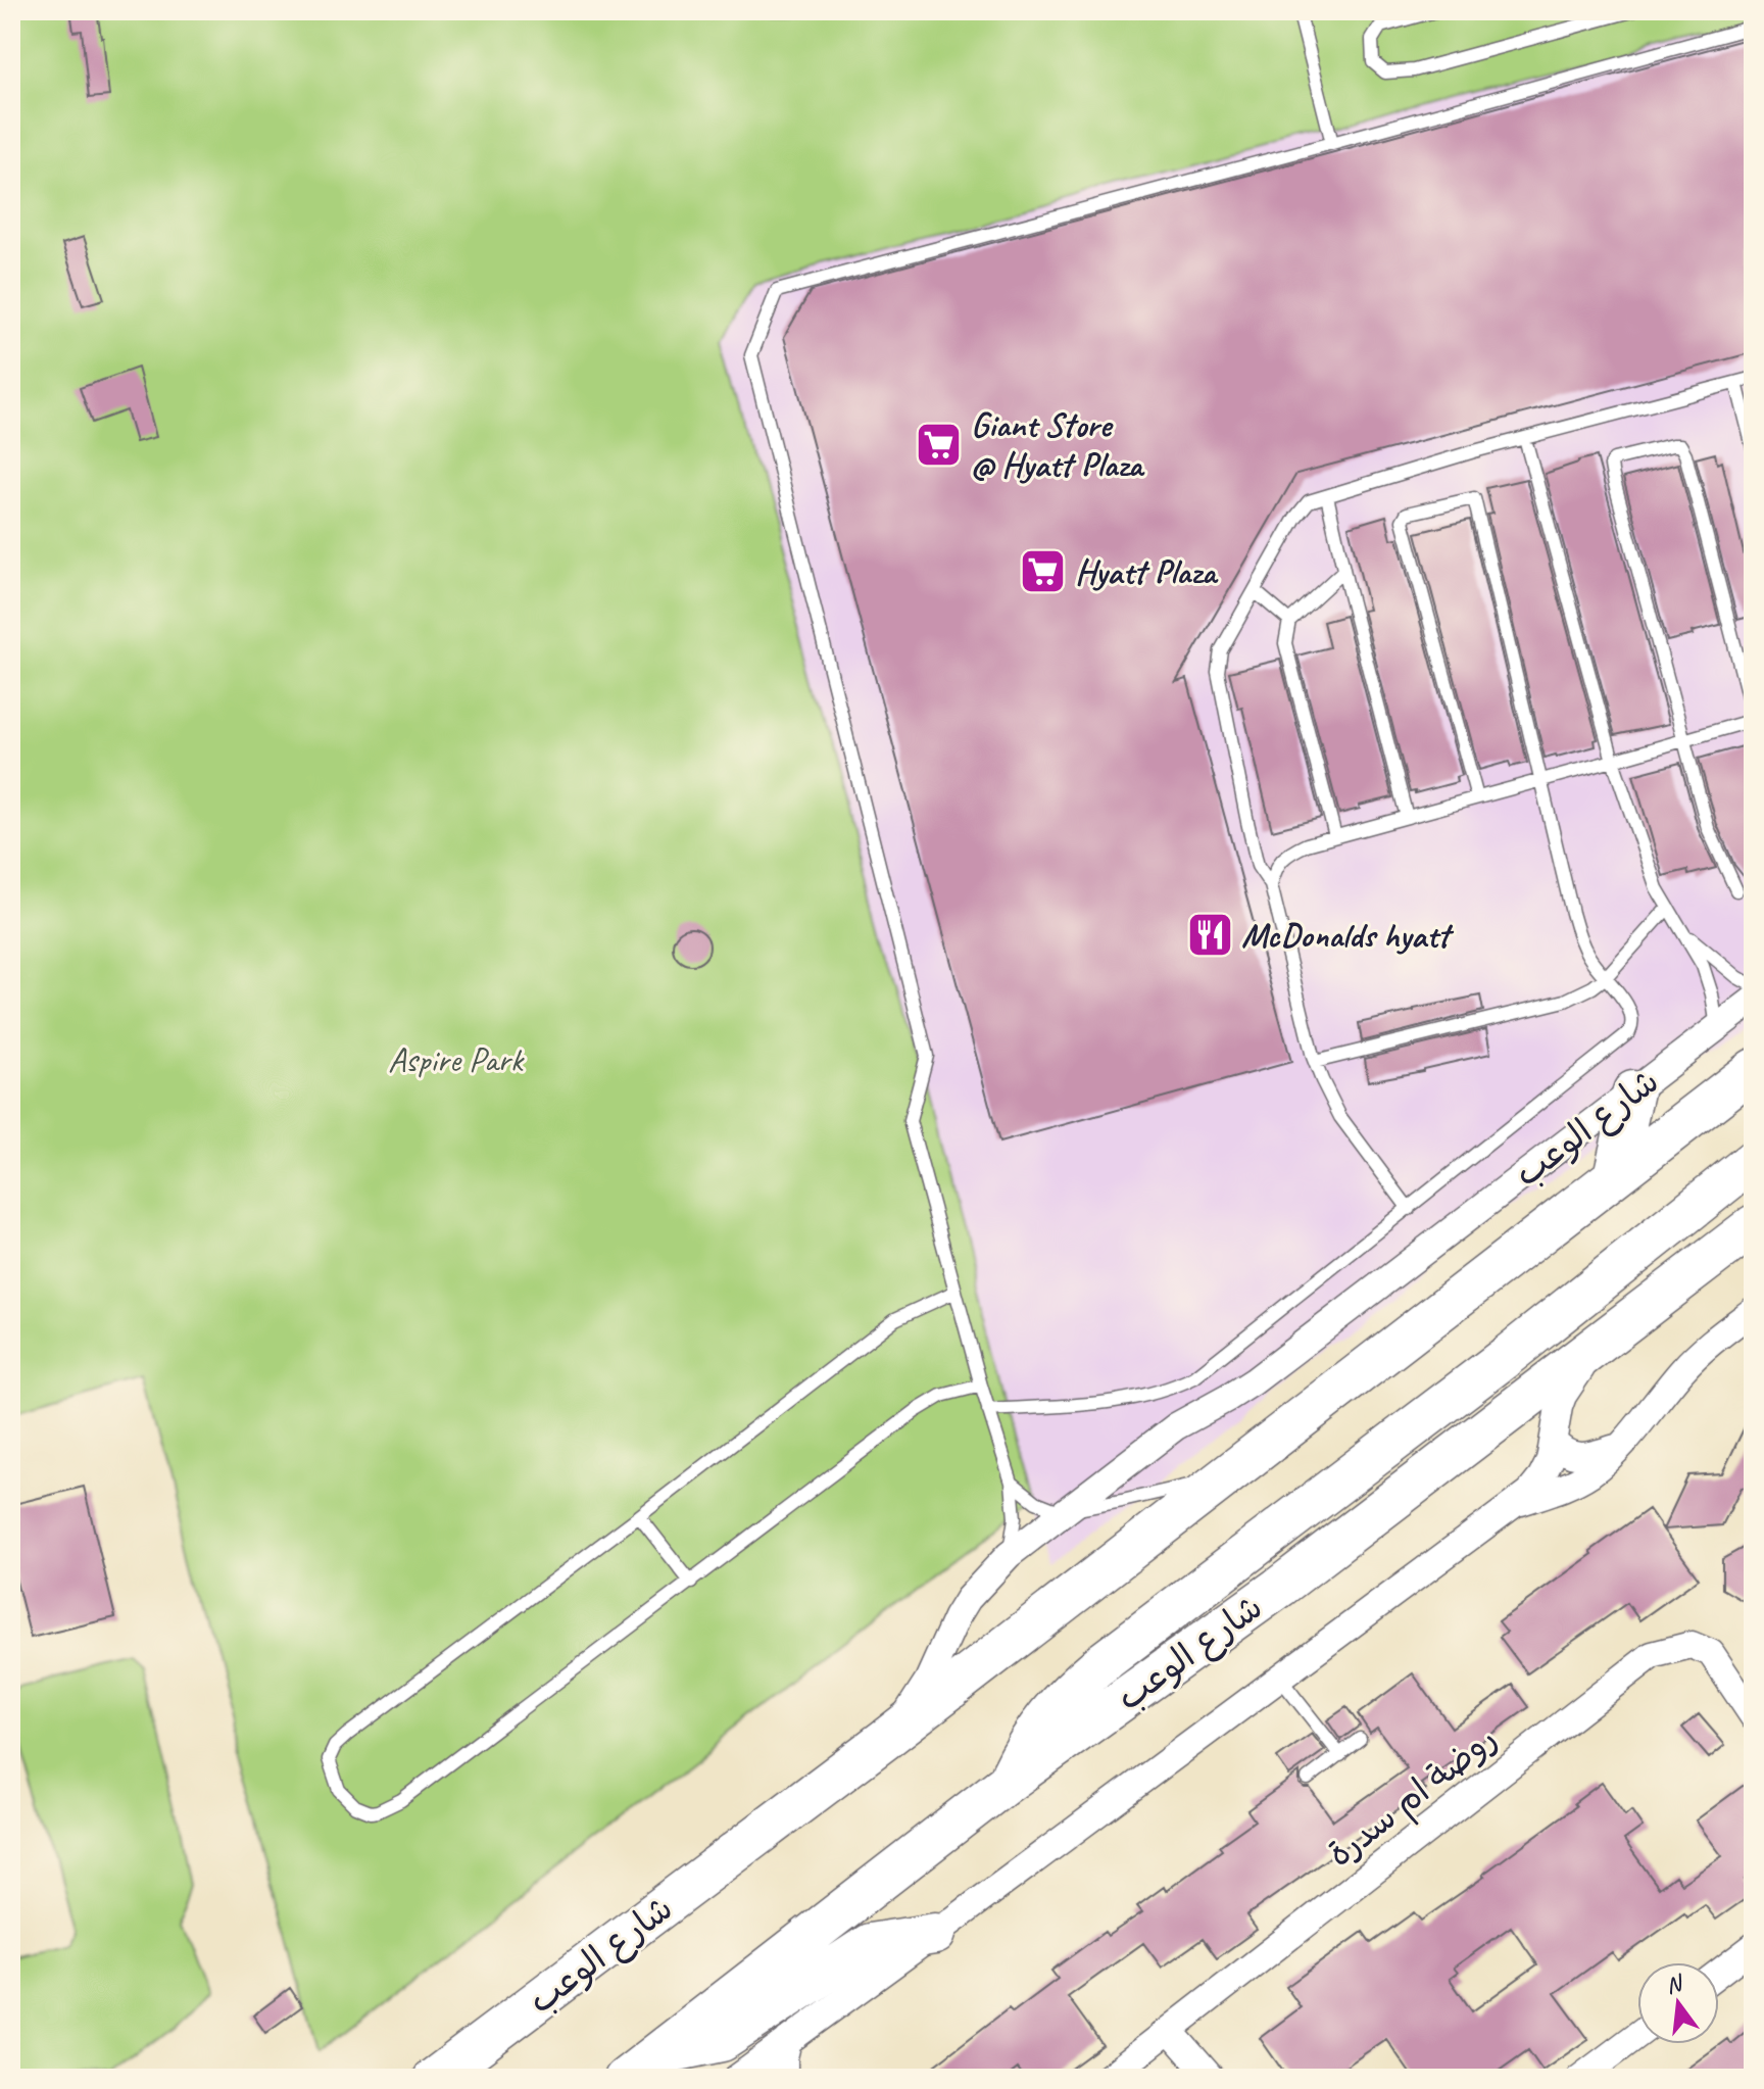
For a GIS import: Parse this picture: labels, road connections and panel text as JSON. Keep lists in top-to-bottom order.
{
  "streets": {
    "main road": ["شارع الوعب"],
    "street": ["روضة ام سدرة"]
  },
  "parks": ["Aspire Park"],
  "places": {
    "supermarket": ["Giant Store @ Hyatt Plaza", "Hyatt Plaza"],
    "restaurant": ["McDonalds hyatt"]
  },
  "north": "top"
}
